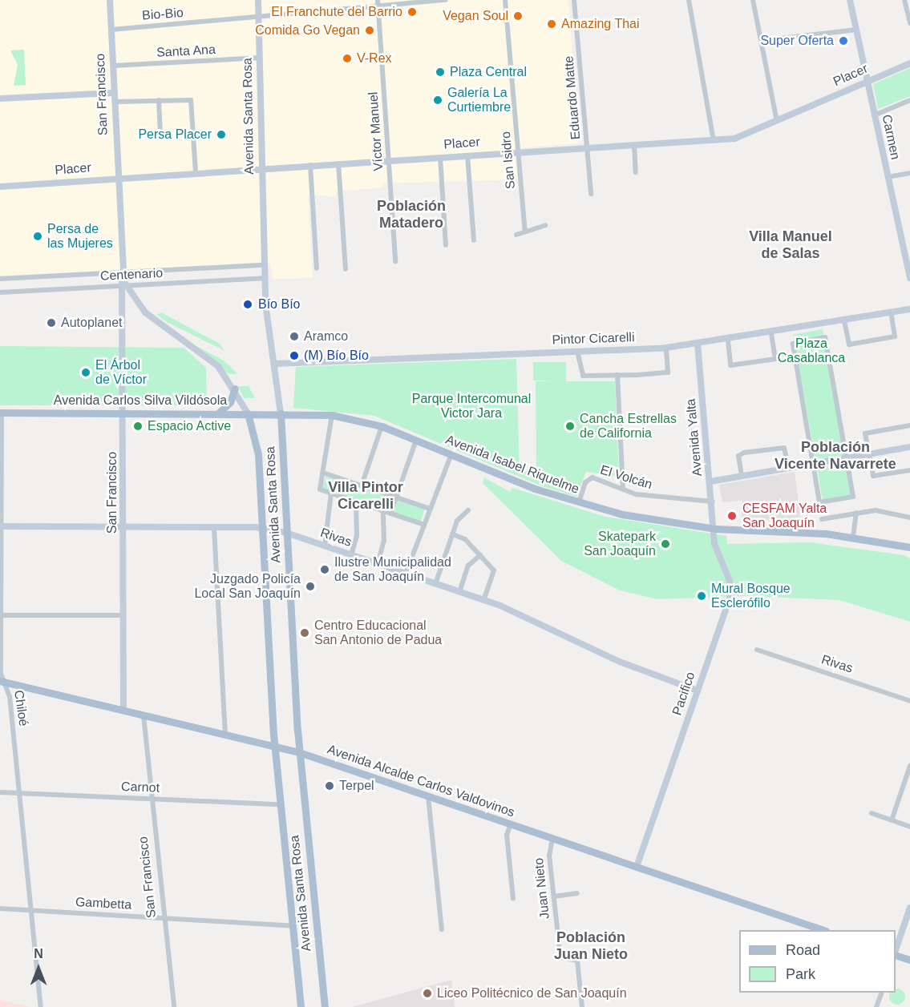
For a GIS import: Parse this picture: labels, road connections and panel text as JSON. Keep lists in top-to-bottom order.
{
  "streets": {
    "main road": [
      "Avenida Santa Rosa",
      "Avenida Carlos Silva Vildósola",
      "Avenida Isabel Riquelme",
      "Avenida Alcalde Carlos Valdovinos"
    ],
    "street": [
      "Bio-Bio",
      "Santa Ana",
      "Placer",
      "San Francisco",
      "Eduardo Matte",
      "Víctor Manuel",
      "Carmen",
      "San Isidro",
      "Centenario",
      "Pintor Cicarelli",
      "Avenida Yalta",
      "El Volcán",
      "Rivas",
      "Pacifico",
      "Chiloé",
      "Carnot",
      "Juan Nieto",
      "Gambetta"
    ]
  },
  "crossings": [
    ["Bio-Bio", "San Francisco"],
    ["Bio-Bio", "Avenida Santa Rosa"],
    ["Bio-Bio", "Víctor Manuel"],
    ["Santa Ana", "San Francisco"],
    ["Santa Ana", "Avenida Santa Rosa"],
    ["Placer", "San Francisco"],
    ["Placer", "Eduardo Matte"],
    ["Placer", "Avenida Santa Rosa"],
    ["Placer", "Víctor Manuel"],
    ["Placer", "Carmen"],
    ["Placer", "San Isidro"],
    ["San Francisco", "Avenida Santa Rosa"],
    ["San Francisco", "Centenario"],
    ["San Francisco", "Avenida Carlos Silva Vildósola"],
    ["San Francisco", "Rivas"],
    ["San Francisco", "Avenida Alcalde Carlos Valdovinos"],
    ["San Francisco", "Carnot"],
    ["San Francisco", "Gambetta"],
    ["Avenida Santa Rosa", "Centenario"],
    ["Avenida Santa Rosa", "Pintor Cicarelli"],
    ["Avenida Santa Rosa", "Avenida Carlos Silva Vildósola"],
    ["Avenida Santa Rosa", "Avenida Isabel Riquelme"],
    ["Avenida Santa Rosa", "Rivas"],
    ["Avenida Santa Rosa", "Avenida Alcalde Carlos Valdovinos"],
    ["Avenida Santa Rosa", "Carnot"],
    ["Avenida Santa Rosa", "Gambetta"],
    ["Pintor Cicarelli", "Avenida Yalta"],
    ["Avenida Carlos Silva Vildósola", "Avenida Isabel Riquelme"],
    ["Avenida Carlos Silva Vildósola", "Chiloé"],
    ["Avenida Yalta", "Avenida Isabel Riquelme"],
    ["Avenida Yalta", "El Volcán"],
    ["Avenida Yalta", "Pacifico"],
    ["Avenida Isabel Riquelme", "El Volcán"],
    ["Avenida Isabel Riquelme", "Pacifico"],
    ["Rivas", "Pacifico"],
    ["Rivas", "Chiloé"],
    ["Pacifico", "Avenida Alcalde Carlos Valdovinos"],
    ["Chiloé", "Avenida Alcalde Carlos Valdovinos"],
    ["Chiloé", "Carnot"],
    ["Chiloé", "Gambetta"],
    ["Avenida Alcalde Carlos Valdovinos", "Juan Nieto"]
  ],
  "districts": [
    "Población Matadero",
    "Villa Manuel de Salas",
    "Población Vicente Navarrete",
    "Villa Pintor Cicarelli",
    "Población Juan Nieto"
  ],
  "parks": ["Plaza Casablanca", "Parque Intercomunal Victor Jara"],
  "places": [
    "El Franchute del Barrio",
    "Vegan Soul",
    "Amazing Thai",
    "Comida Go Vegan",
    "Super Oferta",
    "V-Rex",
    "Plaza Central",
    "Galería La Curtiembre",
    "Persa Placer",
    "Persa de las Mujeres",
    "Bío Bío",
    "Autoplanet",
    "Aramco",
    "(M) Bío Bío",
    "El Árbol de Víctor",
    "Espacio Active",
    "Cancha Estrellas de California",
    "CESFAM Yalta San Joaquín",
    "Skatepark San Joaquín",
    "Ilustre Municipalidad de San Joaquín",
    "Juzgado Policía Local San Joaquín",
    "Mural Bosque Esclerófilo",
    "Centro Educacional San Antonio de Padua",
    "Terpel",
    "Liceo Politécnico de San Joaquín"
  ],
  "legend": ["Road", "Park"],
  "north": "top"
}
